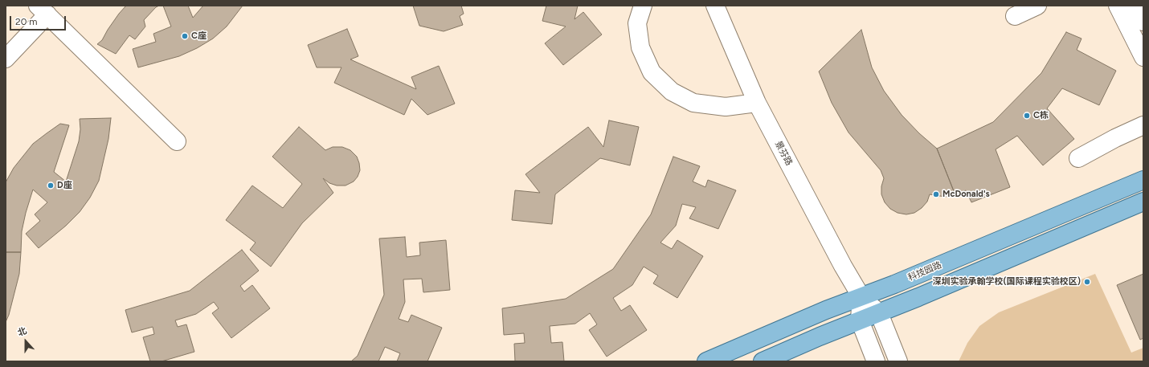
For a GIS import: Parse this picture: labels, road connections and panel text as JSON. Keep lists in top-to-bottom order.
{
  "streets": {
    "main road": ["科技园路"],
    "street": ["景芬路"]
  },
  "crossings": [
    ["景芬路", "科技园路"]
  ],
  "places": [
    "C座",
    "C栋",
    "D座",
    "McDonald's",
    "深圳实验承翰学校(国际课程实验校区)"
  ],
  "scale_bar": "20 m",
  "north": "top"
}
